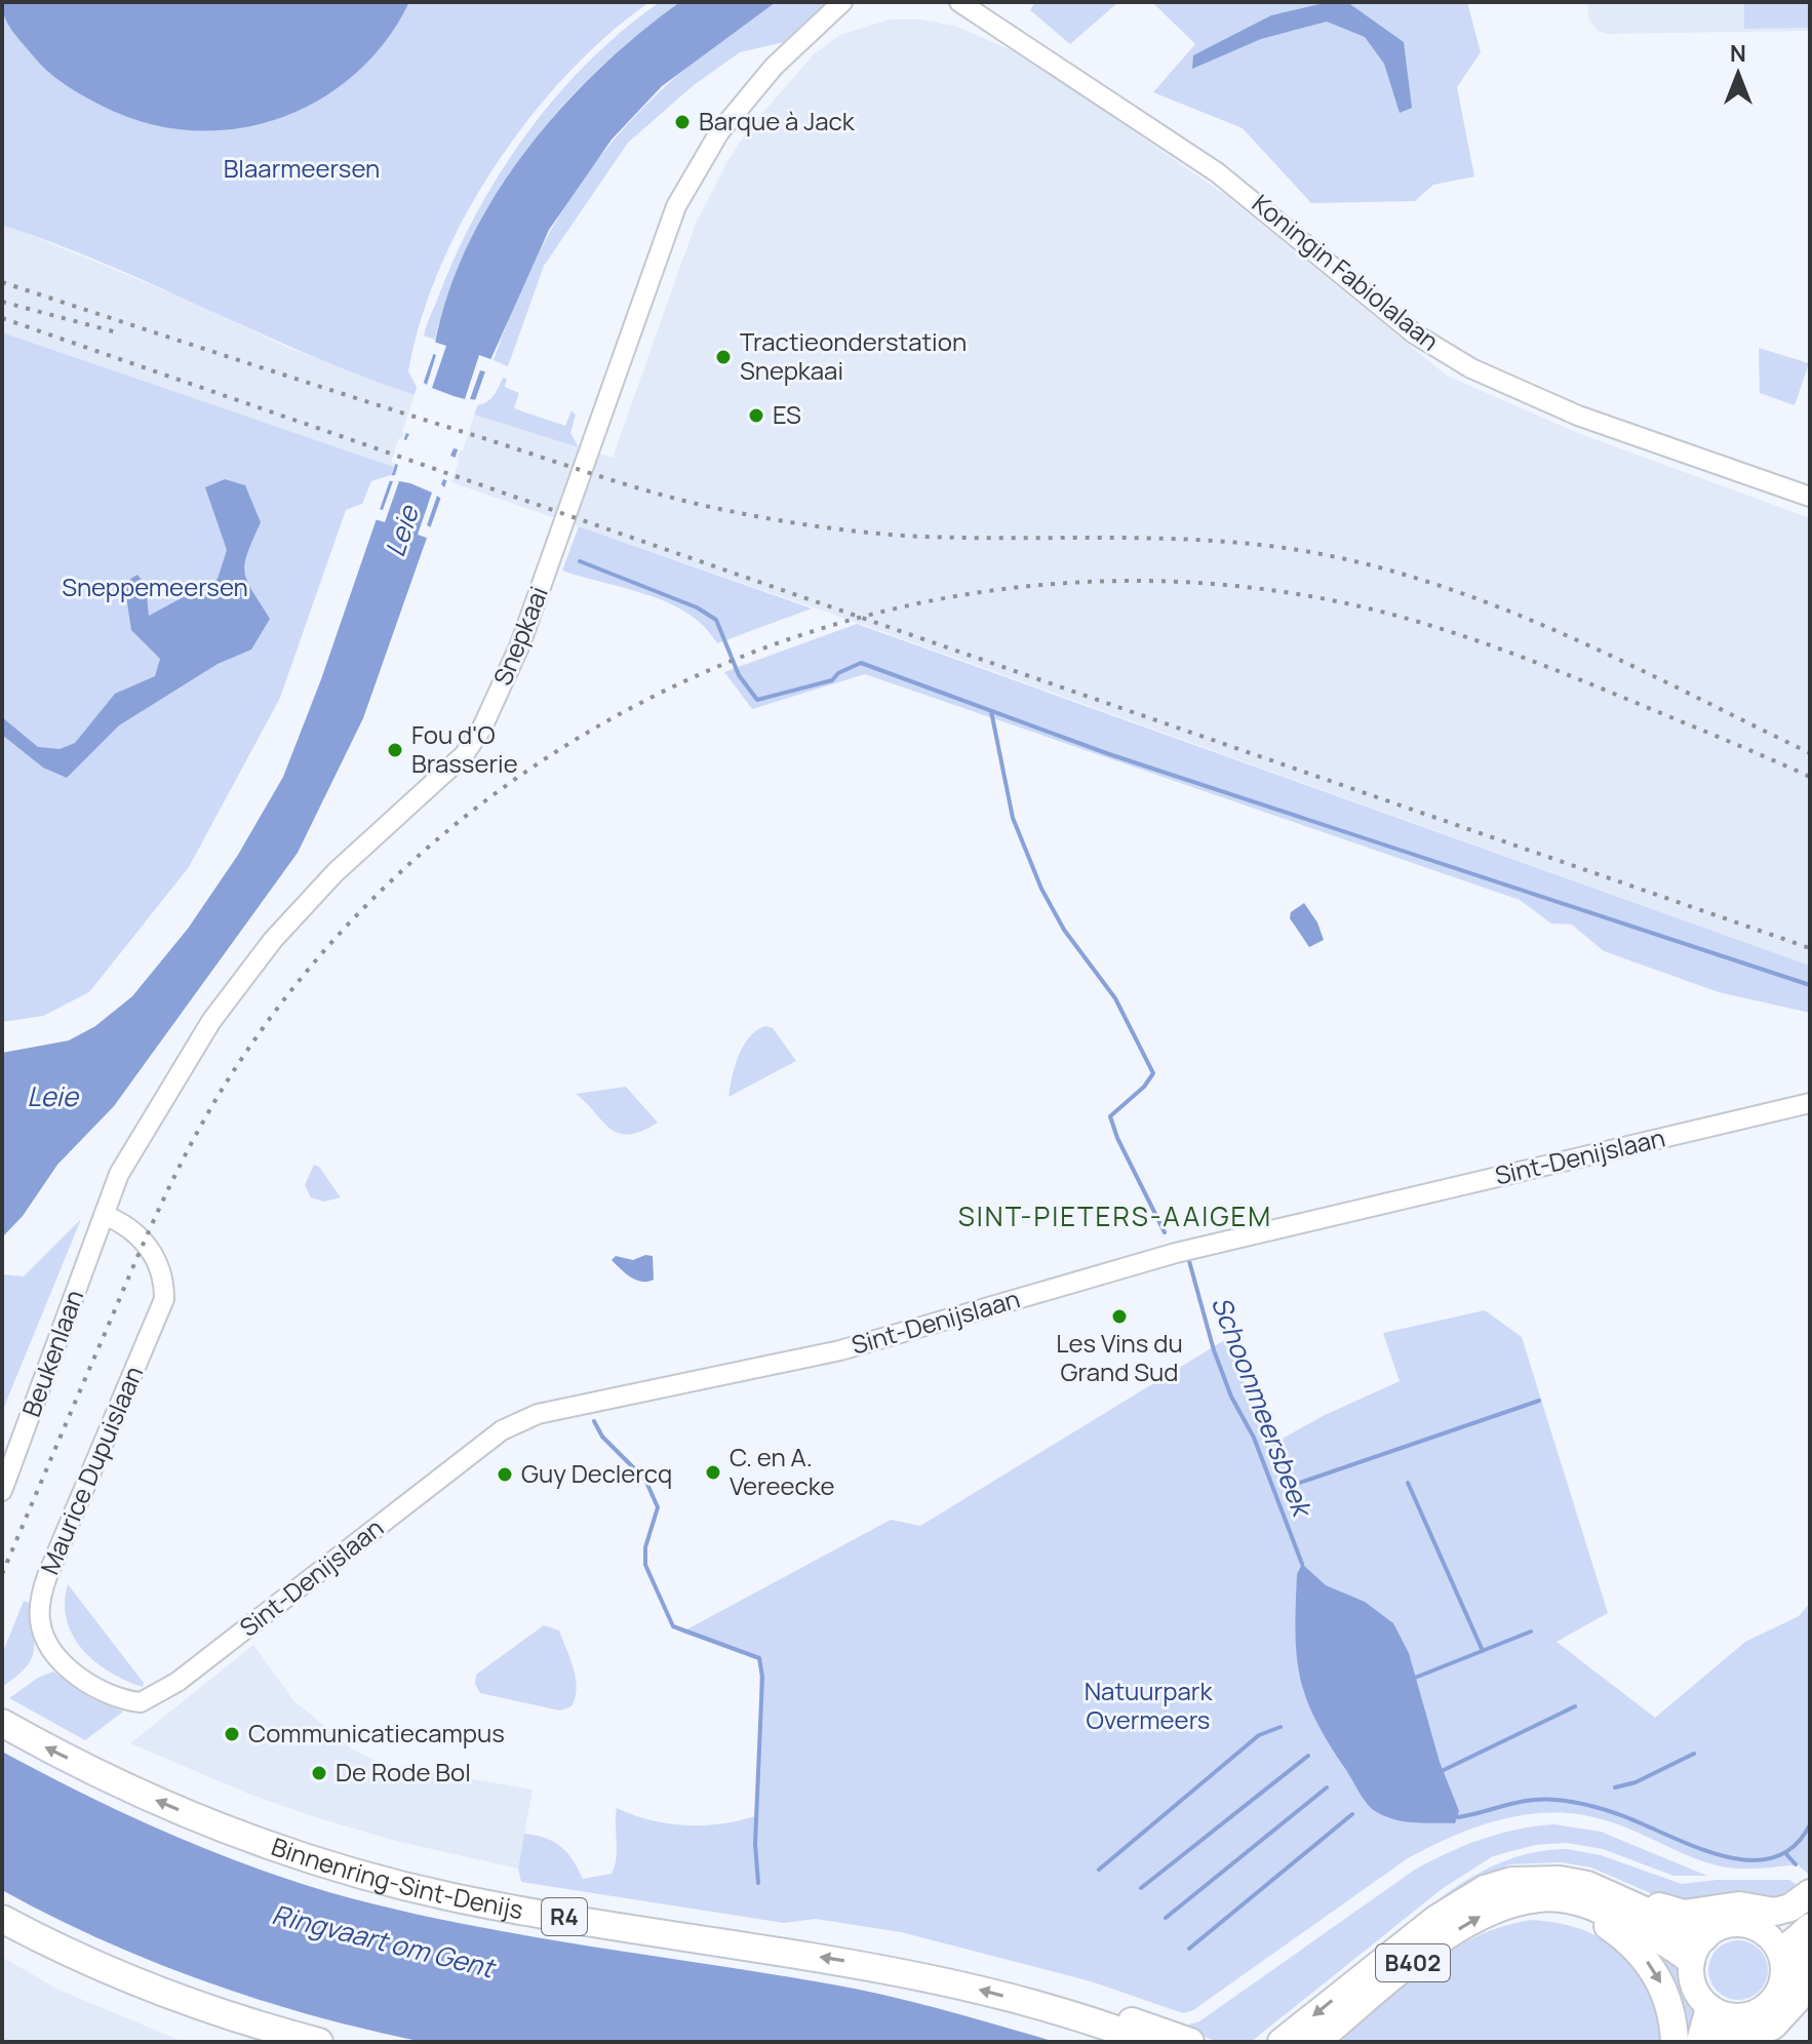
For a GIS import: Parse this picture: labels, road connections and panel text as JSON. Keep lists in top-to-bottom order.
{
  "streets": {
    "highway": ["Binnenring-Sint-Denijs", "R4", "B402"],
    "street": [
      "Koningin Fabiolalaan",
      "Snepkaai",
      "Sint-Denijslaan",
      "Beukenlaan",
      "Maurice Dupuislaan"
    ]
  },
  "crossings": [
    ["Snepkaai", "Beukenlaan"],
    ["Snepkaai", "Maurice Dupuislaan"],
    ["Sint-Denijslaan", "Maurice Dupuislaan"],
    ["Beukenlaan", "Maurice Dupuislaan"]
  ],
  "districts": ["SINT-PIETERS-AAIGEM"],
  "water": ["Leie", "Schoonmeersbeek", "Ringvaart om Gent"],
  "parks": ["Blaarmeersen", "Sneppemeersen", "Natuurpark Overmeers"],
  "places": [
    "Barque à Jack",
    "Tractieonderstation Snepkaai",
    "ES",
    "Fou d'O Brasserie",
    "Les Vins du Grand Sud",
    "C. en A. Vereecke",
    "Guy Declercq",
    "Communicatiecampus",
    "De Rode Bol"
  ],
  "north": "top"
}
